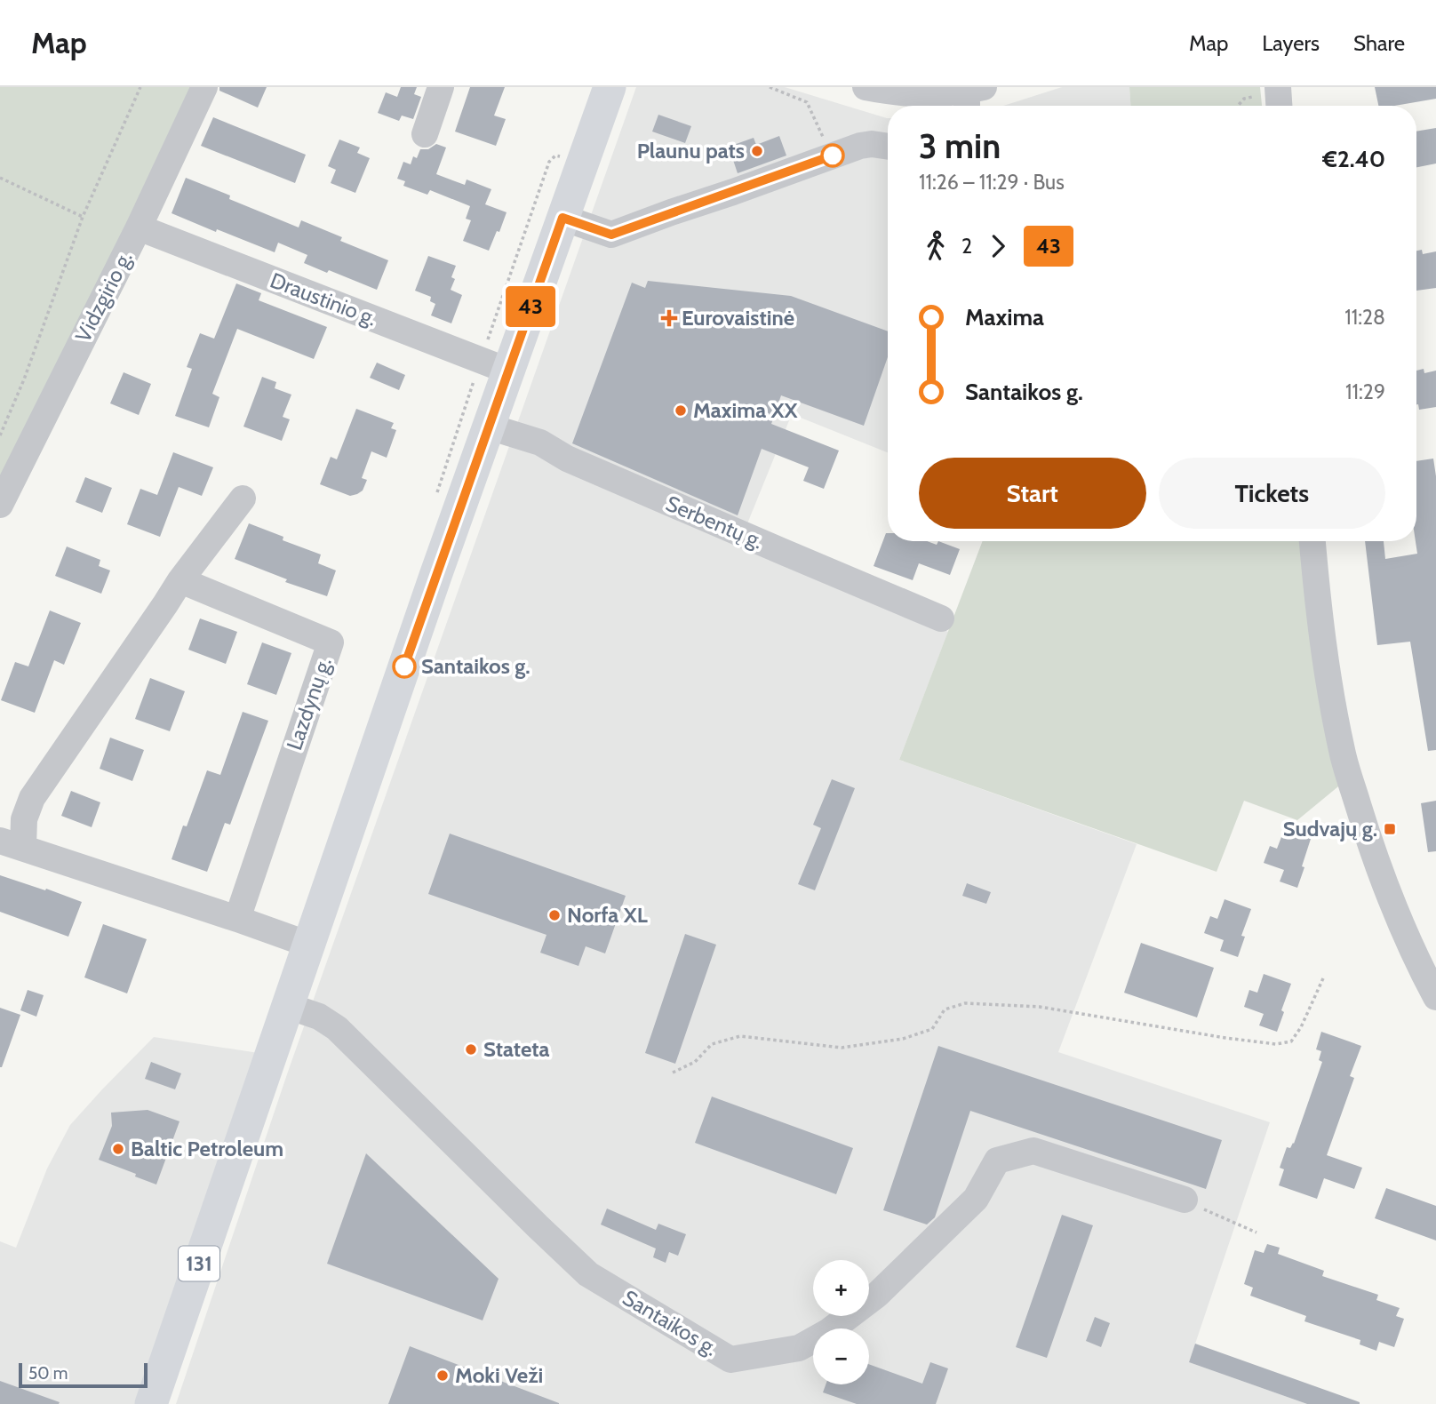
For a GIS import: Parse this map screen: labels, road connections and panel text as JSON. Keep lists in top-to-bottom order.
{
  "streets": {
    "main road": ["131"],
    "street": [
      "Vidzgirio g.",
      "Draustinio g.",
      "Serbentų g.",
      "Lazdynų g.",
      "Santaikos g."
    ]
  },
  "crossings": [
    ["Vidzgirio g.", "Draustinio g."],
    ["Draustinio g.", "131"],
    ["Serbentų g.", "131"],
    ["131", "Santaikos g."]
  ],
  "places": {
    "other": [
      "Plaunu pats",
      "Maxima XX",
      "Santaikos g.",
      "Norfa XL",
      "Stateta",
      "Baltic Petroleum",
      "Moki Veži"
    ],
    "health": ["Eurovaistinė"],
    "transit": ["Sudvajų g."]
  },
  "lines": ["bus line 43"],
  "scale_bar": "50 m",
  "page": {
    "header": "Map",
    "nav": ["Map", "Layers", "Share"],
    "on_map": "43",
    "heading": ["3 min", "11:26 – 11:29 · Bus", "€2.40"],
    "legs": ["2", "43"],
    "list": [
      {
        "name": "Maxima",
        "value": "11:28"
      },
      {
        "name": "Santaikos g.",
        "value": "11:29"
      }
    ],
    "buttons": ["Start", "Tickets"],
    "map_buttons": ["+", "−"],
    "scale": "50 m"
  }
}
